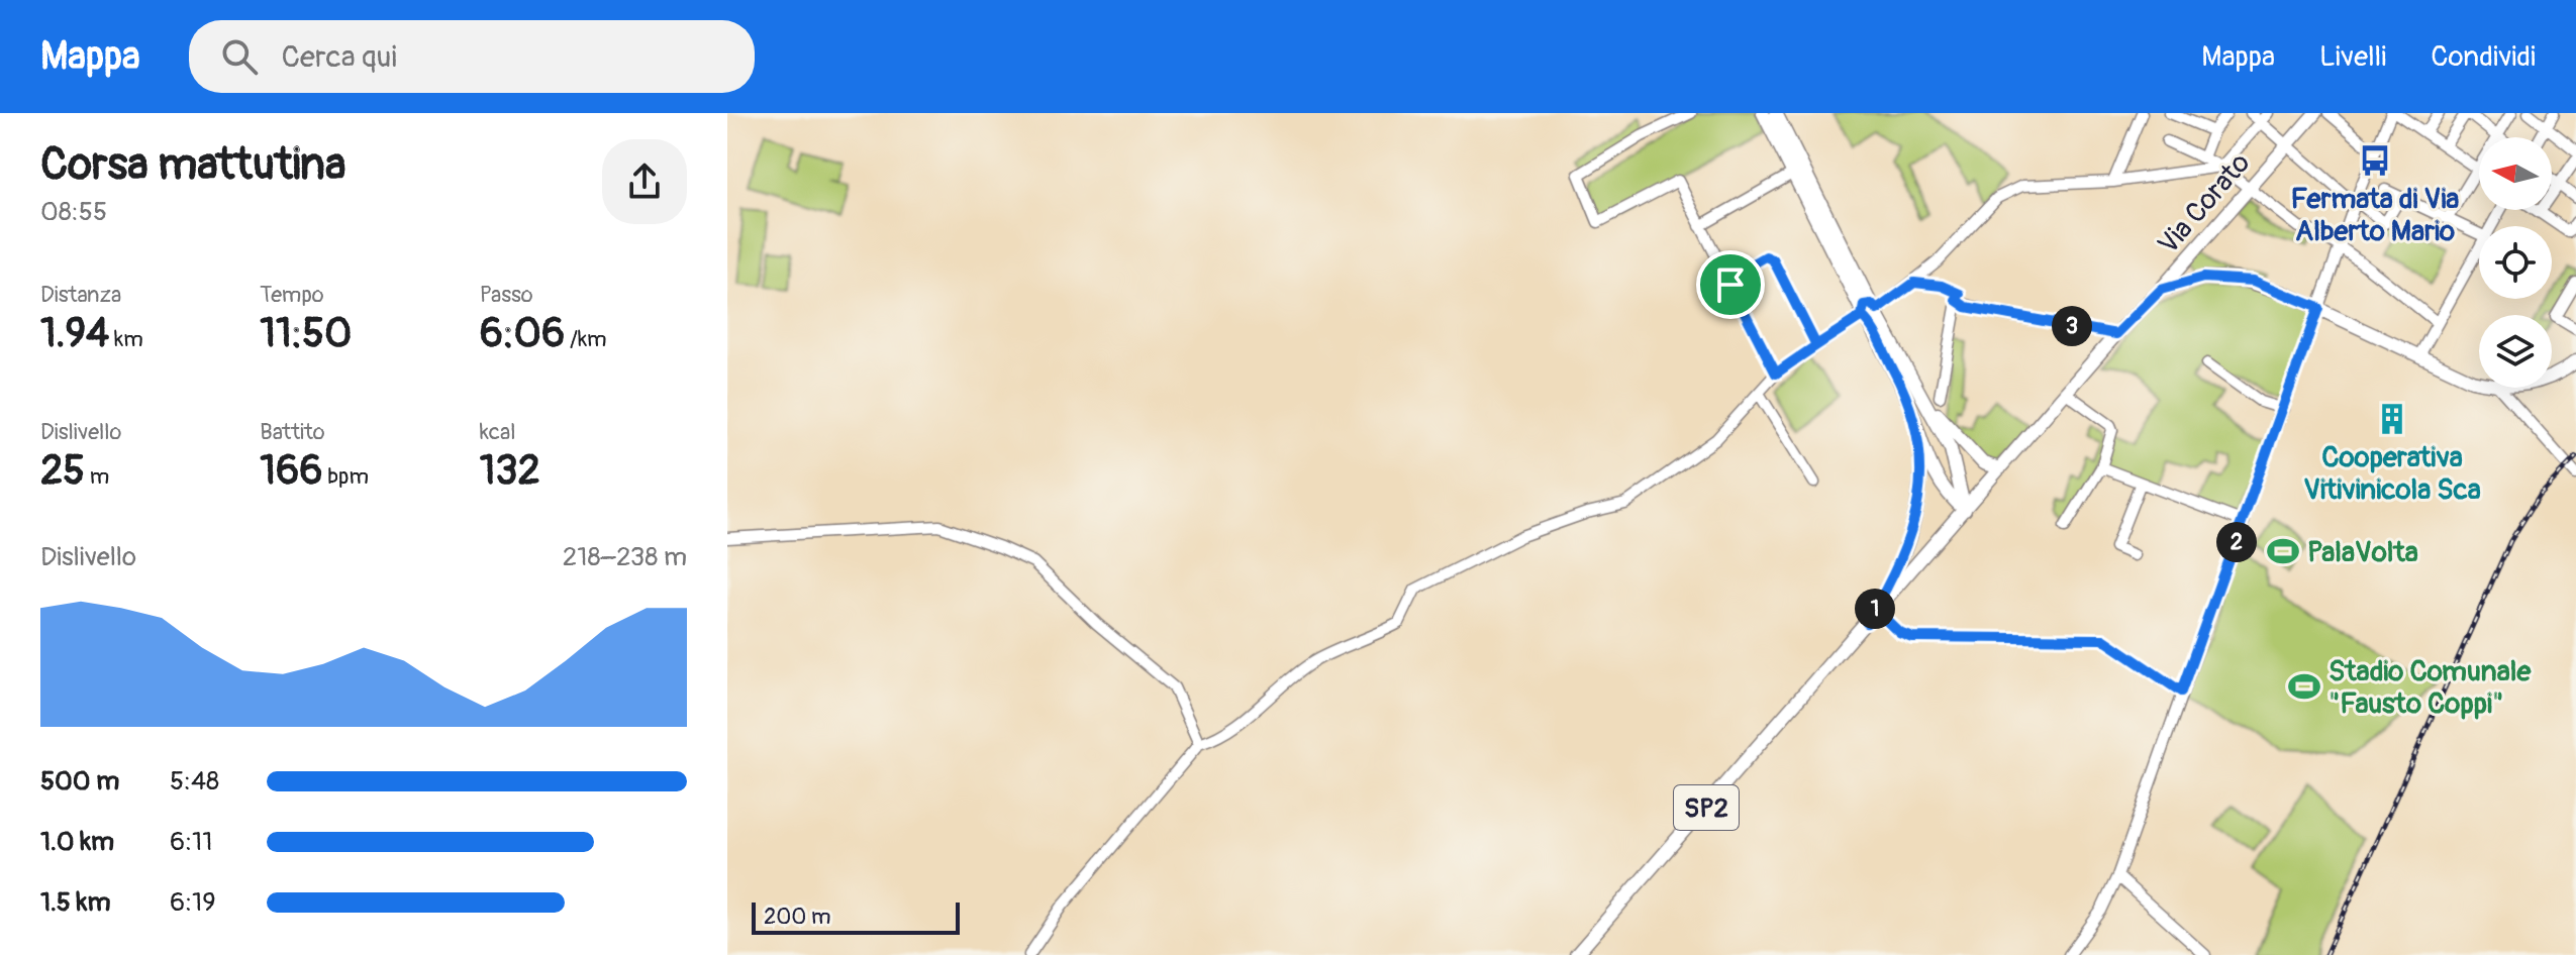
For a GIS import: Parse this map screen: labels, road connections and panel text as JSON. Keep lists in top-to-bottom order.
{
  "streets": {
    "main road": ["Via Corato", "SP2"]
  },
  "crossings": [
    ["Via Corato", "SP2"]
  ],
  "places": {
    "bus stop": ["Fermata di Via Alberto Mario"],
    "building": ["Cooperativa Vitivinicola Sca"],
    "sports": ["PalaVolta", "Stadio Comunale \"Fausto Coppi\""]
  },
  "scale_bar": "200 m",
  "north": "left",
  "page": {
    "header": "Mappa",
    "search": "Cerca qui",
    "nav": ["Mappa", "Livelli", "Condividi"],
    "heading": ["Corsa mattutina", "08:55"],
    "stats": [
      ["Distanza", "1.94 km"],
      ["Tempo", "11:50"],
      ["Passo", "6:06 /km"],
      ["Dislivello", "25 m"],
      ["Battito", "166 bpm"],
      ["kcal", "132"]
    ],
    "pins": ["3", "2", "1"],
    "chart": ["Dislivello", "218–238 m"],
    "list": [
      {
        "name": "500 m",
        "note": "5:48"
      },
      {
        "name": "1.0 km",
        "note": "6:11"
      },
      {
        "name": "1.5 km",
        "note": "6:19"
      }
    ],
    "scale": "200 m"
  }
}
